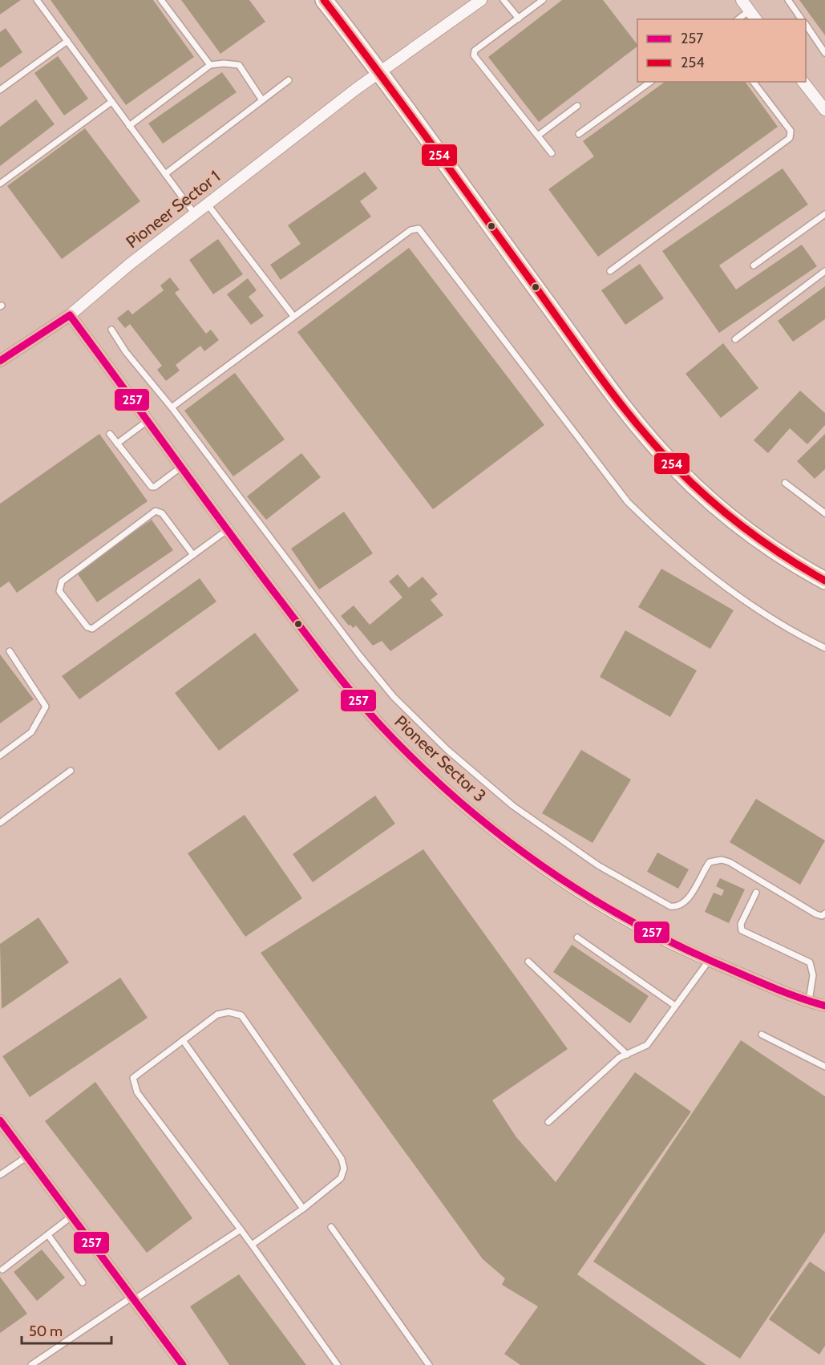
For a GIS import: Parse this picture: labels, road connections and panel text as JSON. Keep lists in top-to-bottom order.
{
  "streets": {
    "street": ["Pioneer Sector 1", "Pioneer Sector 3"]
  },
  "crossings": [
    ["Pioneer Sector 1", "Pioneer Sector 3"]
  ],
  "lines": ["transit line 254", "transit line 257"],
  "legend": ["257", "254"],
  "scale_bar": "50 m"
}
